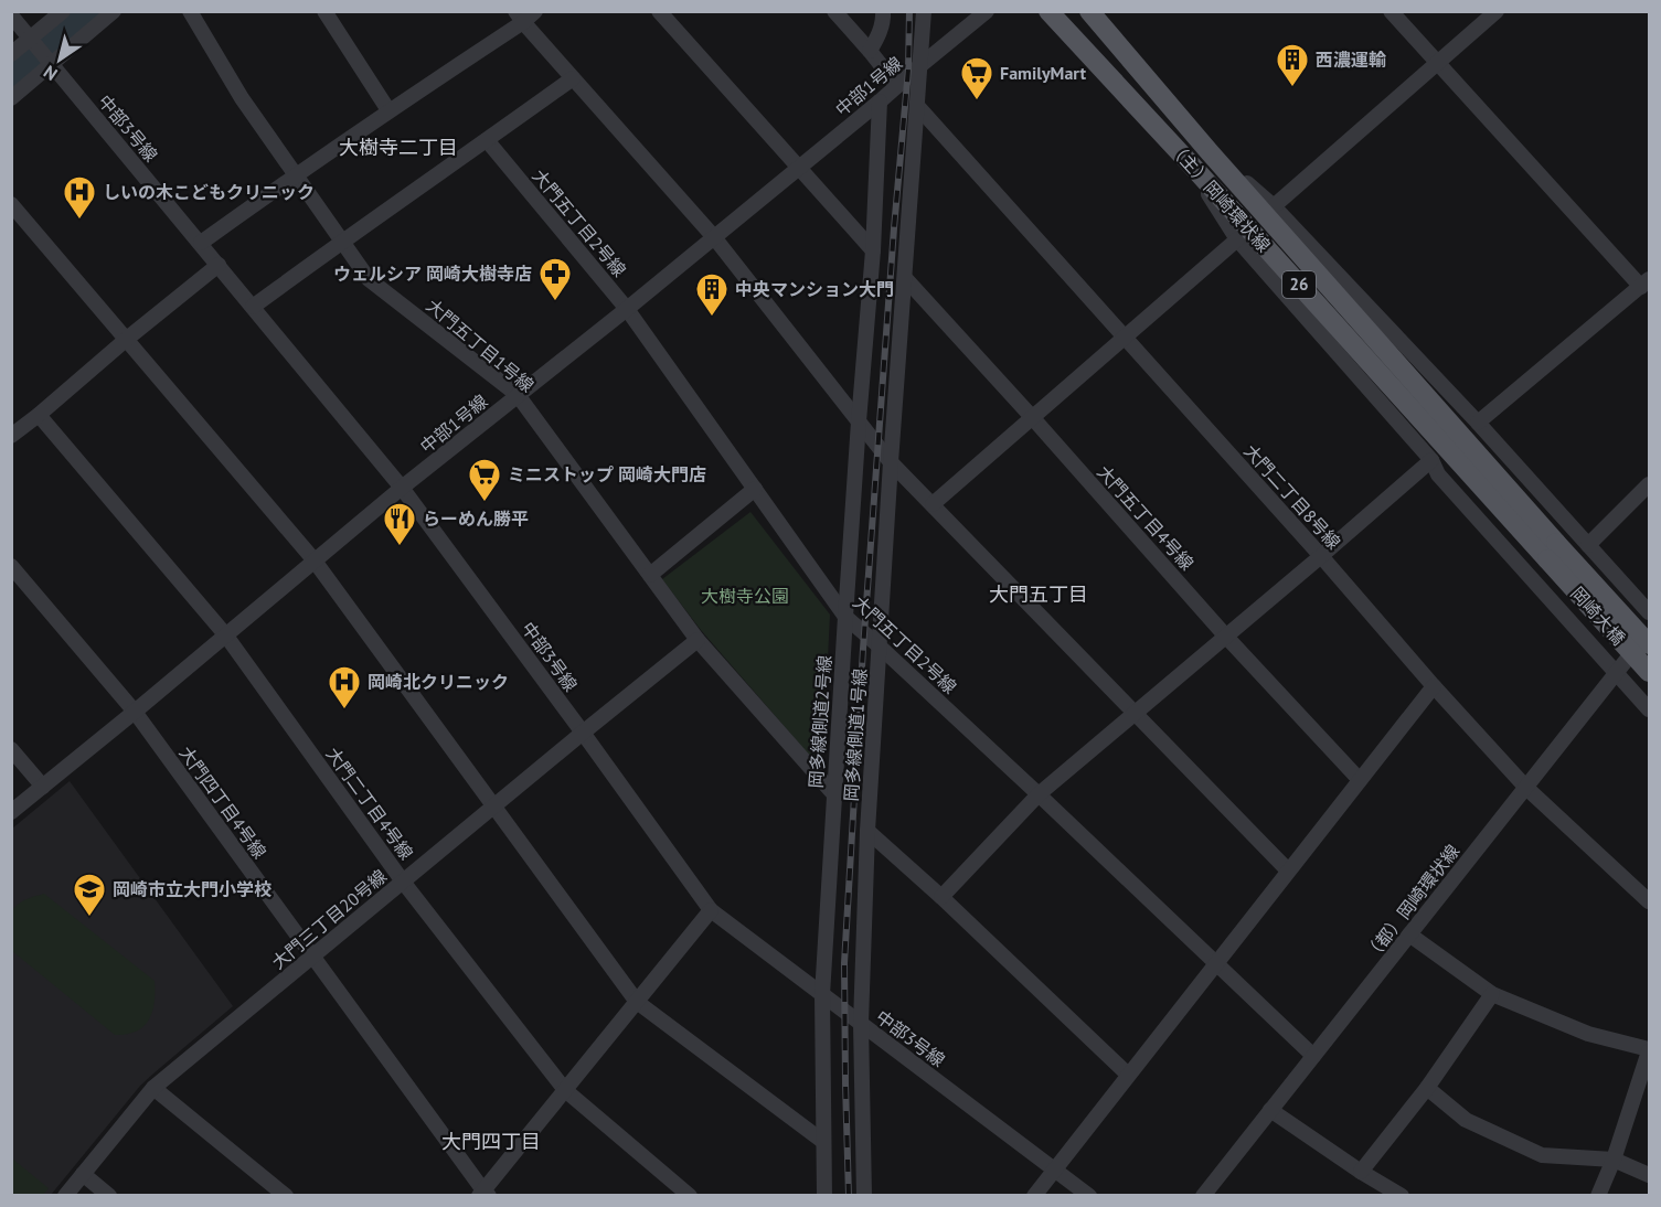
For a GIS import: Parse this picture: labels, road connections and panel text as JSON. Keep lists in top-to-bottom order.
{
  "streets": {
    "main road": ["（主）岡崎環状線", "26", "岡崎大橋"],
    "street": [
      "中部1号線",
      "中部3号線",
      "大門五丁目2号線",
      "大門五丁目1号線",
      "大門二丁目8号線",
      "大門五丁目4号線",
      "岡多線側道2号線",
      "岡多線側道1号線",
      "大門四丁目4号線",
      "大門二丁目4号線",
      "（都）岡崎環状線",
      "大門三丁目20号線"
    ]
  },
  "crossings": [
    ["中部1号線", "中部3号線"],
    ["中部1号線", "大門五丁目2号線"],
    ["中部1号線", "大門五丁目1号線"],
    ["中部1号線", "岡多線側道2号線"],
    ["中部1号線", "岡多線側道1号線"],
    ["中部1号線", "大門四丁目4号線"],
    ["中部1号線", "大門二丁目4号線"],
    ["中部3号線", "岡多線側道2号線"],
    ["中部3号線", "岡多線側道1号線"],
    ["中部3号線", "大門三丁目20号線"],
    ["（主）岡崎環状線", "岡崎大橋"],
    ["大門五丁目2号線", "岡多線側道2号線"],
    ["大門五丁目2号線", "岡多線側道1号線"],
    ["大門五丁目2号線", "（都）岡崎環状線"],
    ["大門五丁目1号線", "岡多線側道2号線"],
    ["大門五丁目1号線", "大門三丁目20号線"],
    ["大門二丁目8号線", "岡多線側道1号線"],
    ["大門二丁目8号線", "（都）岡崎環状線"],
    ["大門五丁目4号線", "岡多線側道1号線"],
    ["大門四丁目4号線", "大門三丁目20号線"],
    ["大門二丁目4号線", "大門三丁目20号線"]
  ],
  "districts": ["大樹寺二丁目", "大門五丁目", "大門四丁目"],
  "parks": ["大樹寺公園"],
  "places": {
    "building": ["西濃運輸", "中央マンション大門"],
    "supermarket": ["FamilyMart", "ミニストップ 岡崎大門店"],
    "hospital": ["しいの木こどもクリニック", "岡崎北クリニック"],
    "pharmacy": ["ウェルシア 岡崎大樹寺店"],
    "restaurant": ["らーめん勝平"],
    "school or university": ["岡崎市立大門小学校"]
  },
  "north": "bottom left"
}
